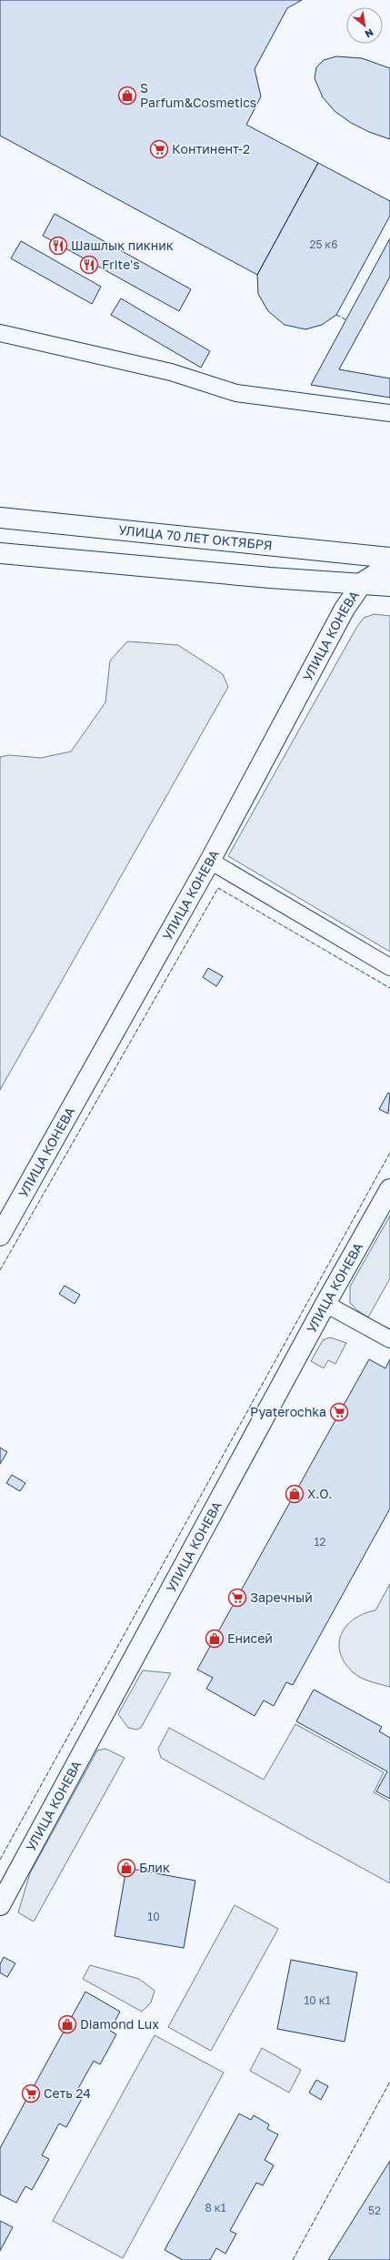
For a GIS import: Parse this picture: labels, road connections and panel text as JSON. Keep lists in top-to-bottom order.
{
  "streets": {
    "main road": ["УЛИЦА 70 ЛЕТ ОКТЯБРЯ", "УЛИЦА КОНЕВА"]
  },
  "places": {
    "shop": [
      "S Parfum&Cosmetics",
      "X.O.",
      "Енисей",
      "Блик",
      "Diamond Lux"
    ],
    "supermarket": [
      "Континент-2",
      "Pyaterochka",
      "Заречный",
      "Сеть 24"
    ],
    "restaurant": ["Шашлык пикник", "Frite's"]
  },
  "house_numbers": [
    "25 к6",
    "12",
    "10",
    "10 к1",
    "8 к1",
    "52"
  ],
  "north": "bottom right"
}
